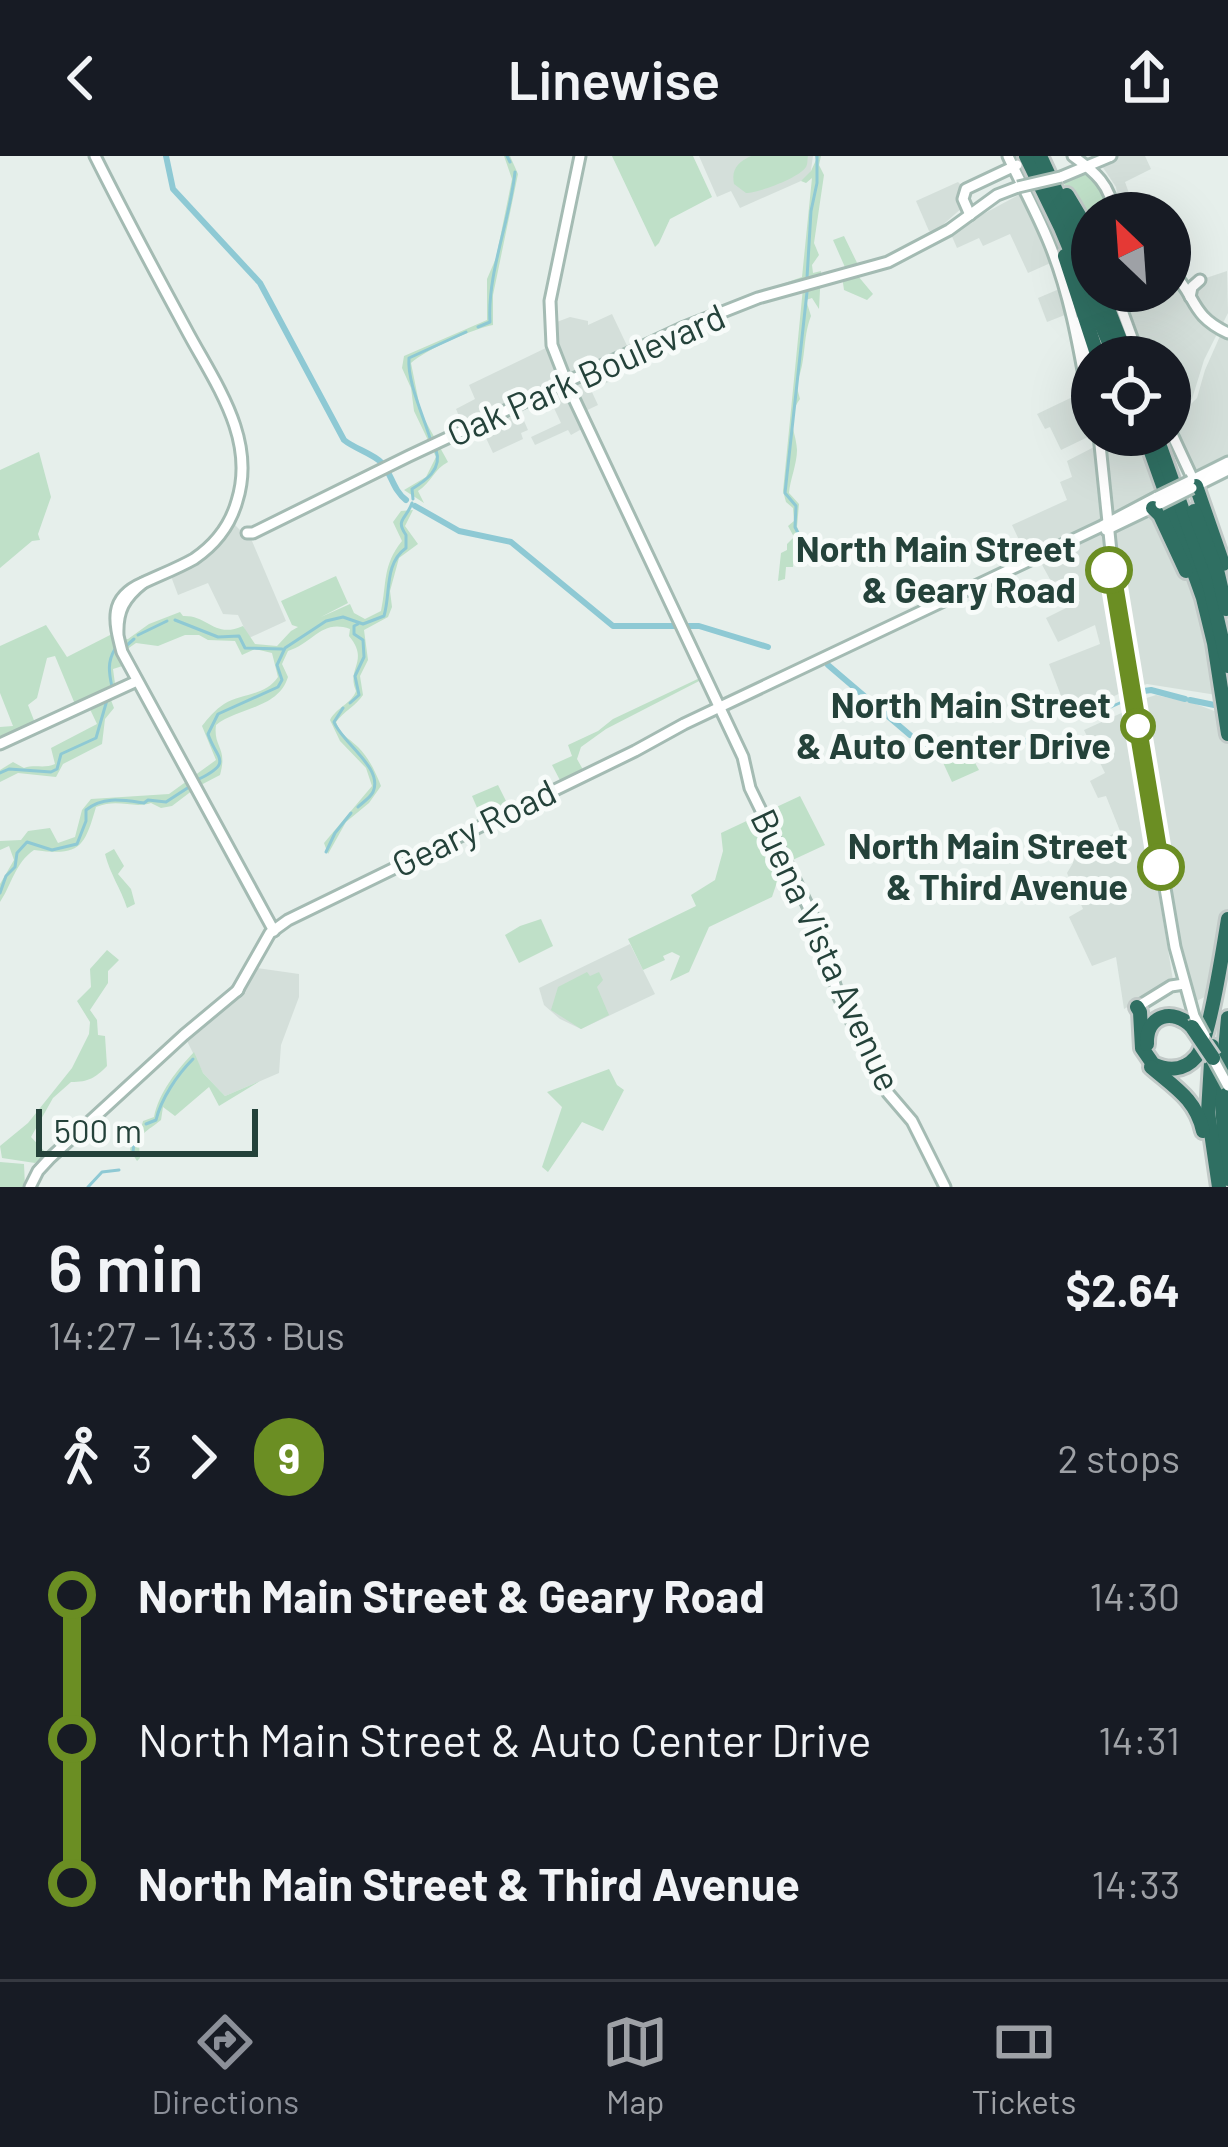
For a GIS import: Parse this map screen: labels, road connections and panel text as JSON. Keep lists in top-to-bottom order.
{
  "streets": {
    "street": ["Oak Park Boulevard", "Geary Road", "Buena Vista Avenue"]
  },
  "crossings": [
    ["Oak Park Boulevard", "Buena Vista Avenue"],
    ["Geary Road", "Buena Vista Avenue"]
  ],
  "places": ["North Main Street & Geary Road", "North Main Street & Auto Center Drive", "North Main Street & Third Avenue"],
  "lines": ["bus line 9"],
  "scale_bar": "500 m",
  "north": "top left",
  "page": {
    "header": "Linewise",
    "scale": "500 m",
    "heading": ["6 min", "14:27 – 14:33 · Bus", "$2.64"],
    "legs": ["3", "9", "2 stops"],
    "list": [
      {
        "name": "North Main Street & Geary Road",
        "value": "14:30"
      },
      {
        "name": "North Main Street & Auto Center Drive",
        "value": "14:31"
      },
      {
        "name": "North Main Street & Third Avenue",
        "value": "14:33"
      }
    ],
    "tabs": ["Directions", "Map", "Tickets"]
  }
}
